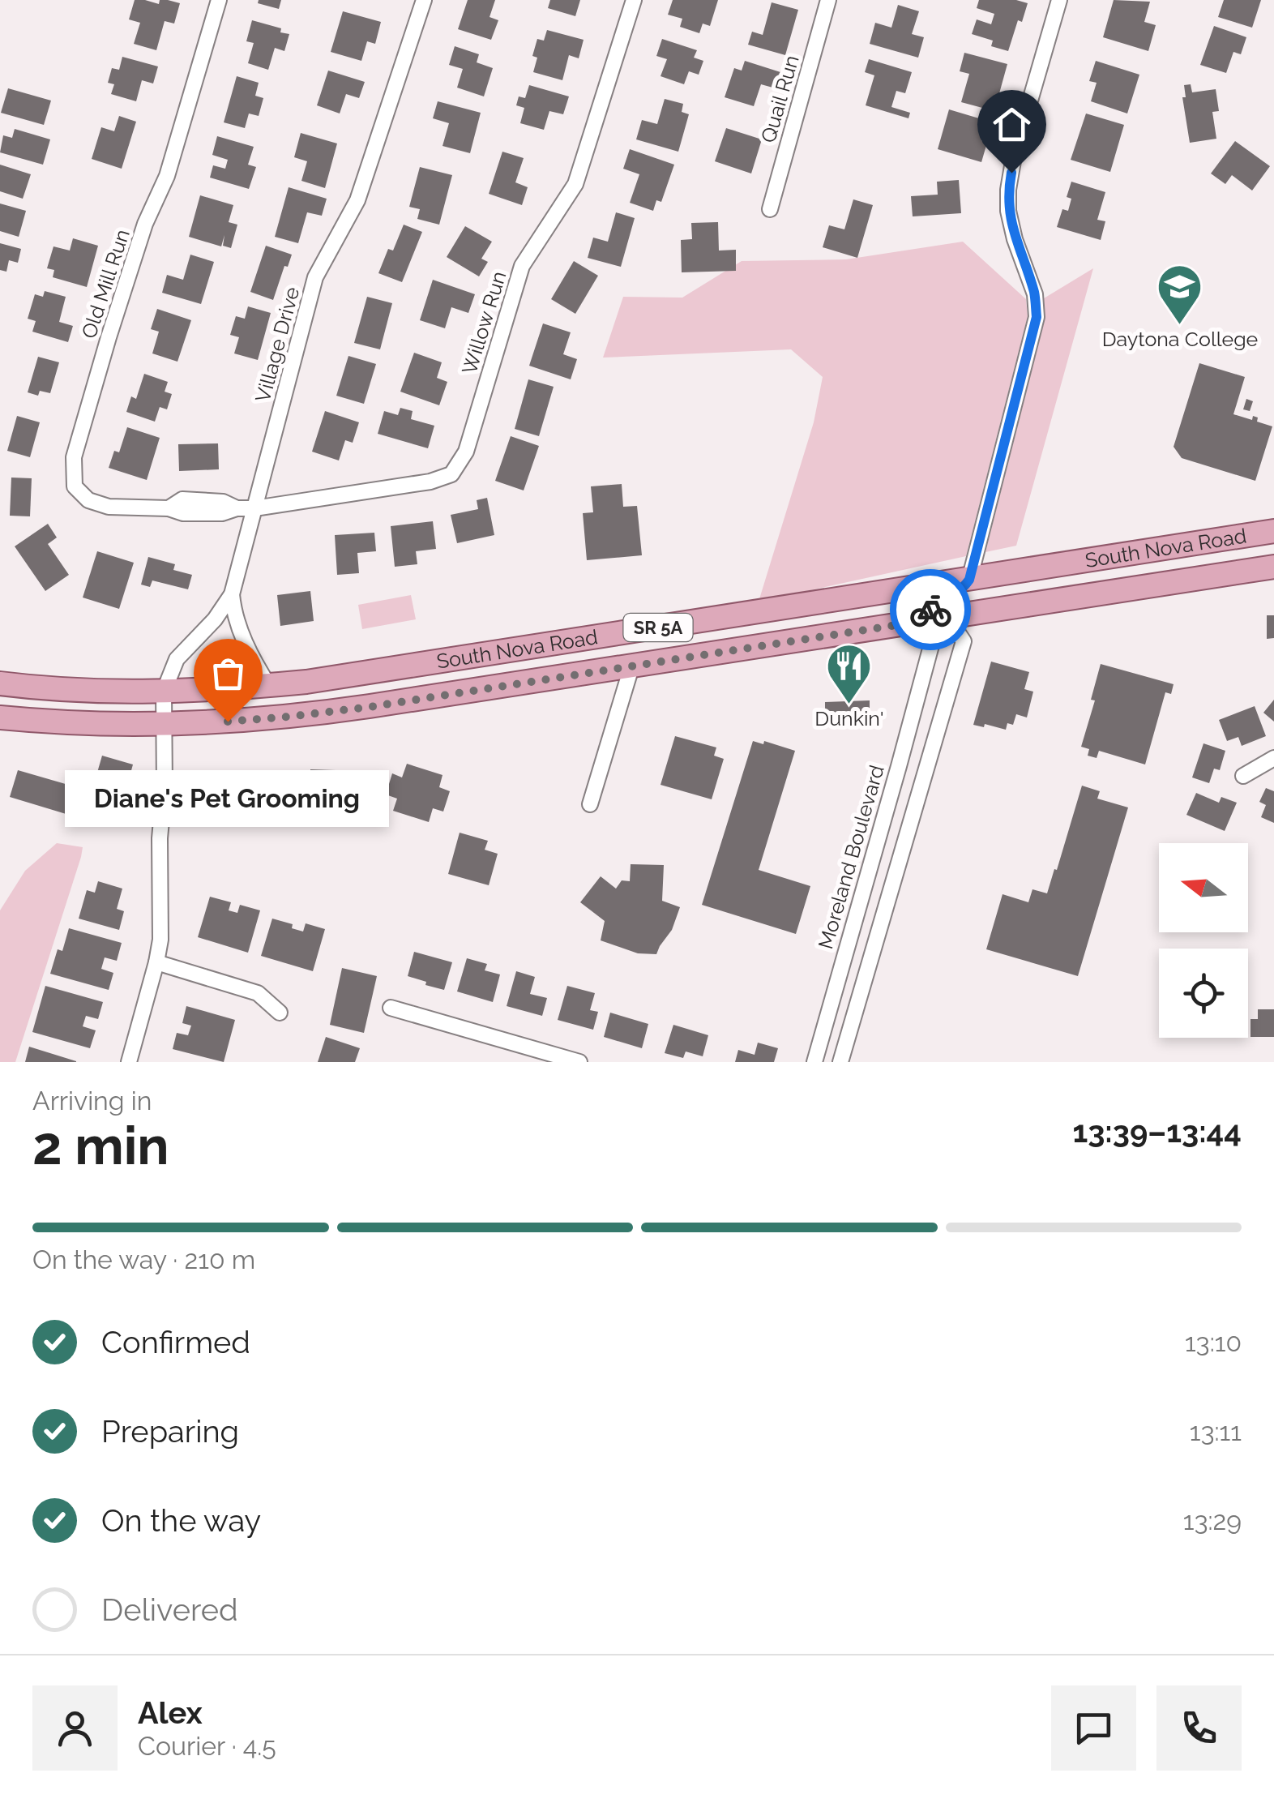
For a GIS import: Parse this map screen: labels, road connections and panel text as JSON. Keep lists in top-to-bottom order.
{
  "streets": {
    "main road": ["South Nova Road", "SR 5A"],
    "street": [
      "Quail Run",
      "Old Mill Run",
      "Willow Run",
      "Village Drive",
      "Moreland Boulevard"
    ]
  },
  "crossings": [
    ["Old Mill Run", "Willow Run"],
    ["Old Mill Run", "Village Drive"],
    ["Willow Run", "Village Drive"],
    ["Village Drive", "South Nova Road"],
    ["South Nova Road", "Moreland Boulevard"]
  ],
  "places": {
    "school or university": ["Daytona College"],
    "restaurant": ["Dunkin'"],
    "other": ["Diane's Pet Grooming"]
  },
  "north": "left",
  "page": {
    "bubble": "Diane's Pet Grooming",
    "heading": ["2 min", "Arriving in", "13:39–13:44"],
    "panel": ["Alex", "Courier · 4.5"],
    "bar": "On the way · 210 m",
    "list": [
      ["Confirmed", "13:10"],
      ["Preparing", "13:11"],
      ["On the way", "13:29"],
      "Delivered"
    ]
  }
}
